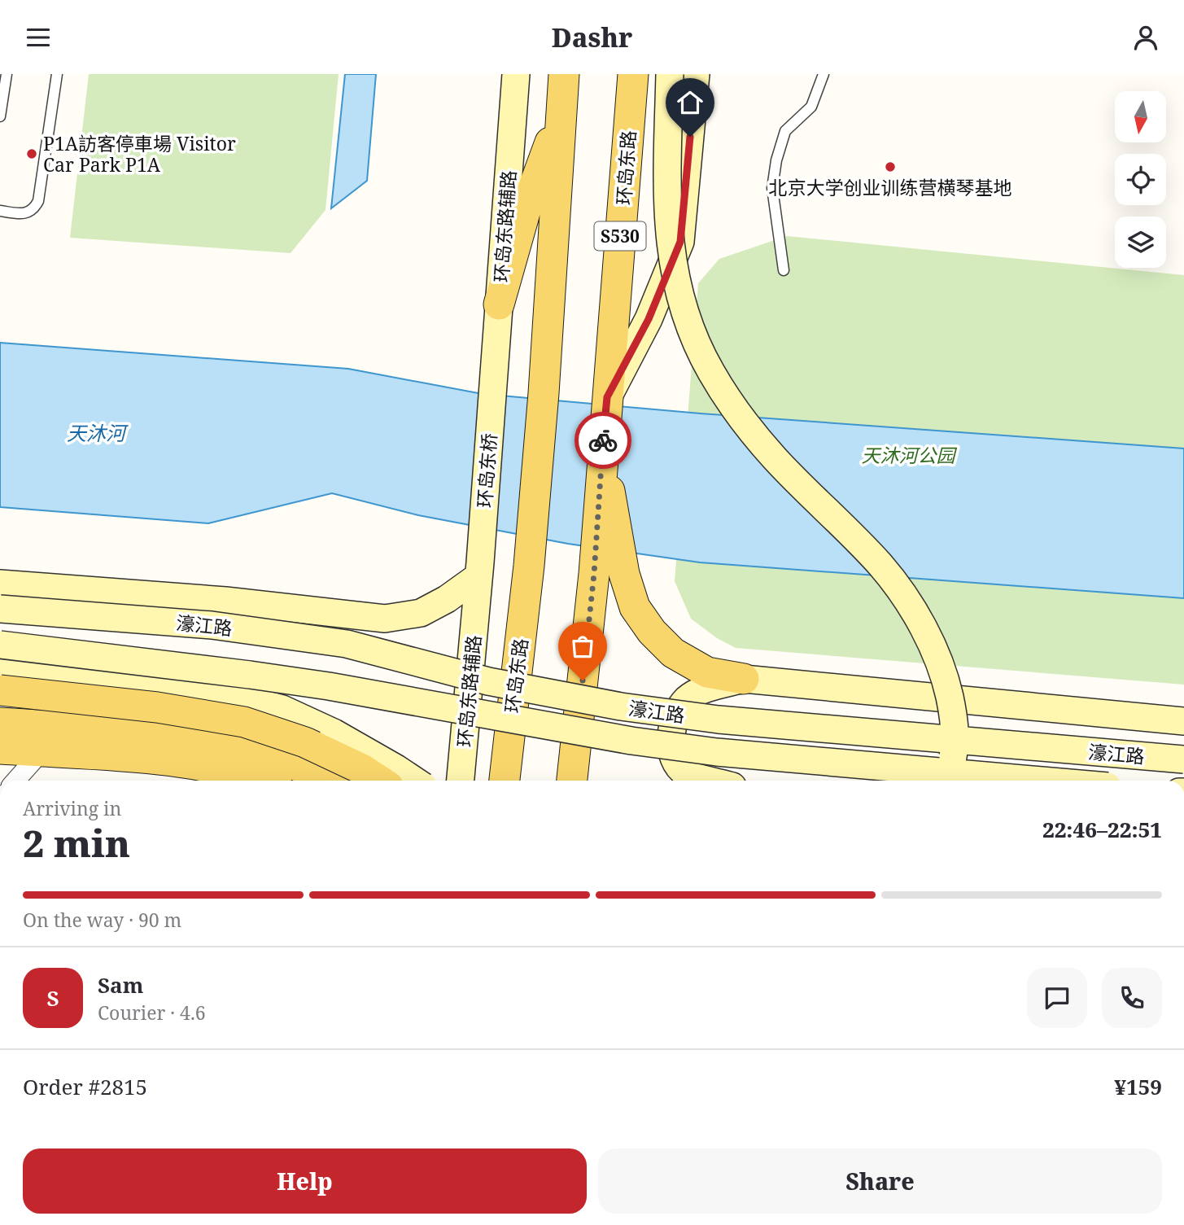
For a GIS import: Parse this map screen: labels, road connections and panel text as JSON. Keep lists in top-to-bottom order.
{
  "streets": {
    "main road": [
      "环岛东路",
      "环岛东路辅路",
      "S530",
      "环岛东桥",
      "濠江路"
    ]
  },
  "crossings": [
    ["环岛东路", "S530"],
    ["环岛东路辅路", "环岛东桥"]
  ],
  "water": ["天沐河"],
  "parks": ["天沐河公园"],
  "places": ["P1A訪客停車場 Visitor Car Park P1A", "北京大学创业训练营横琴基地"],
  "north": "bottom",
  "page": {
    "header": "Dashr",
    "heading": ["2 min", "Arriving in", "22:46–22:51"],
    "panel": [
      "Sam",
      "Courier · 4.6",
      "Order #2815",
      "¥159"
    ],
    "bar": "On the way · 90 m",
    "round": "S",
    "buttons": ["Help", "Share"]
  }
}
